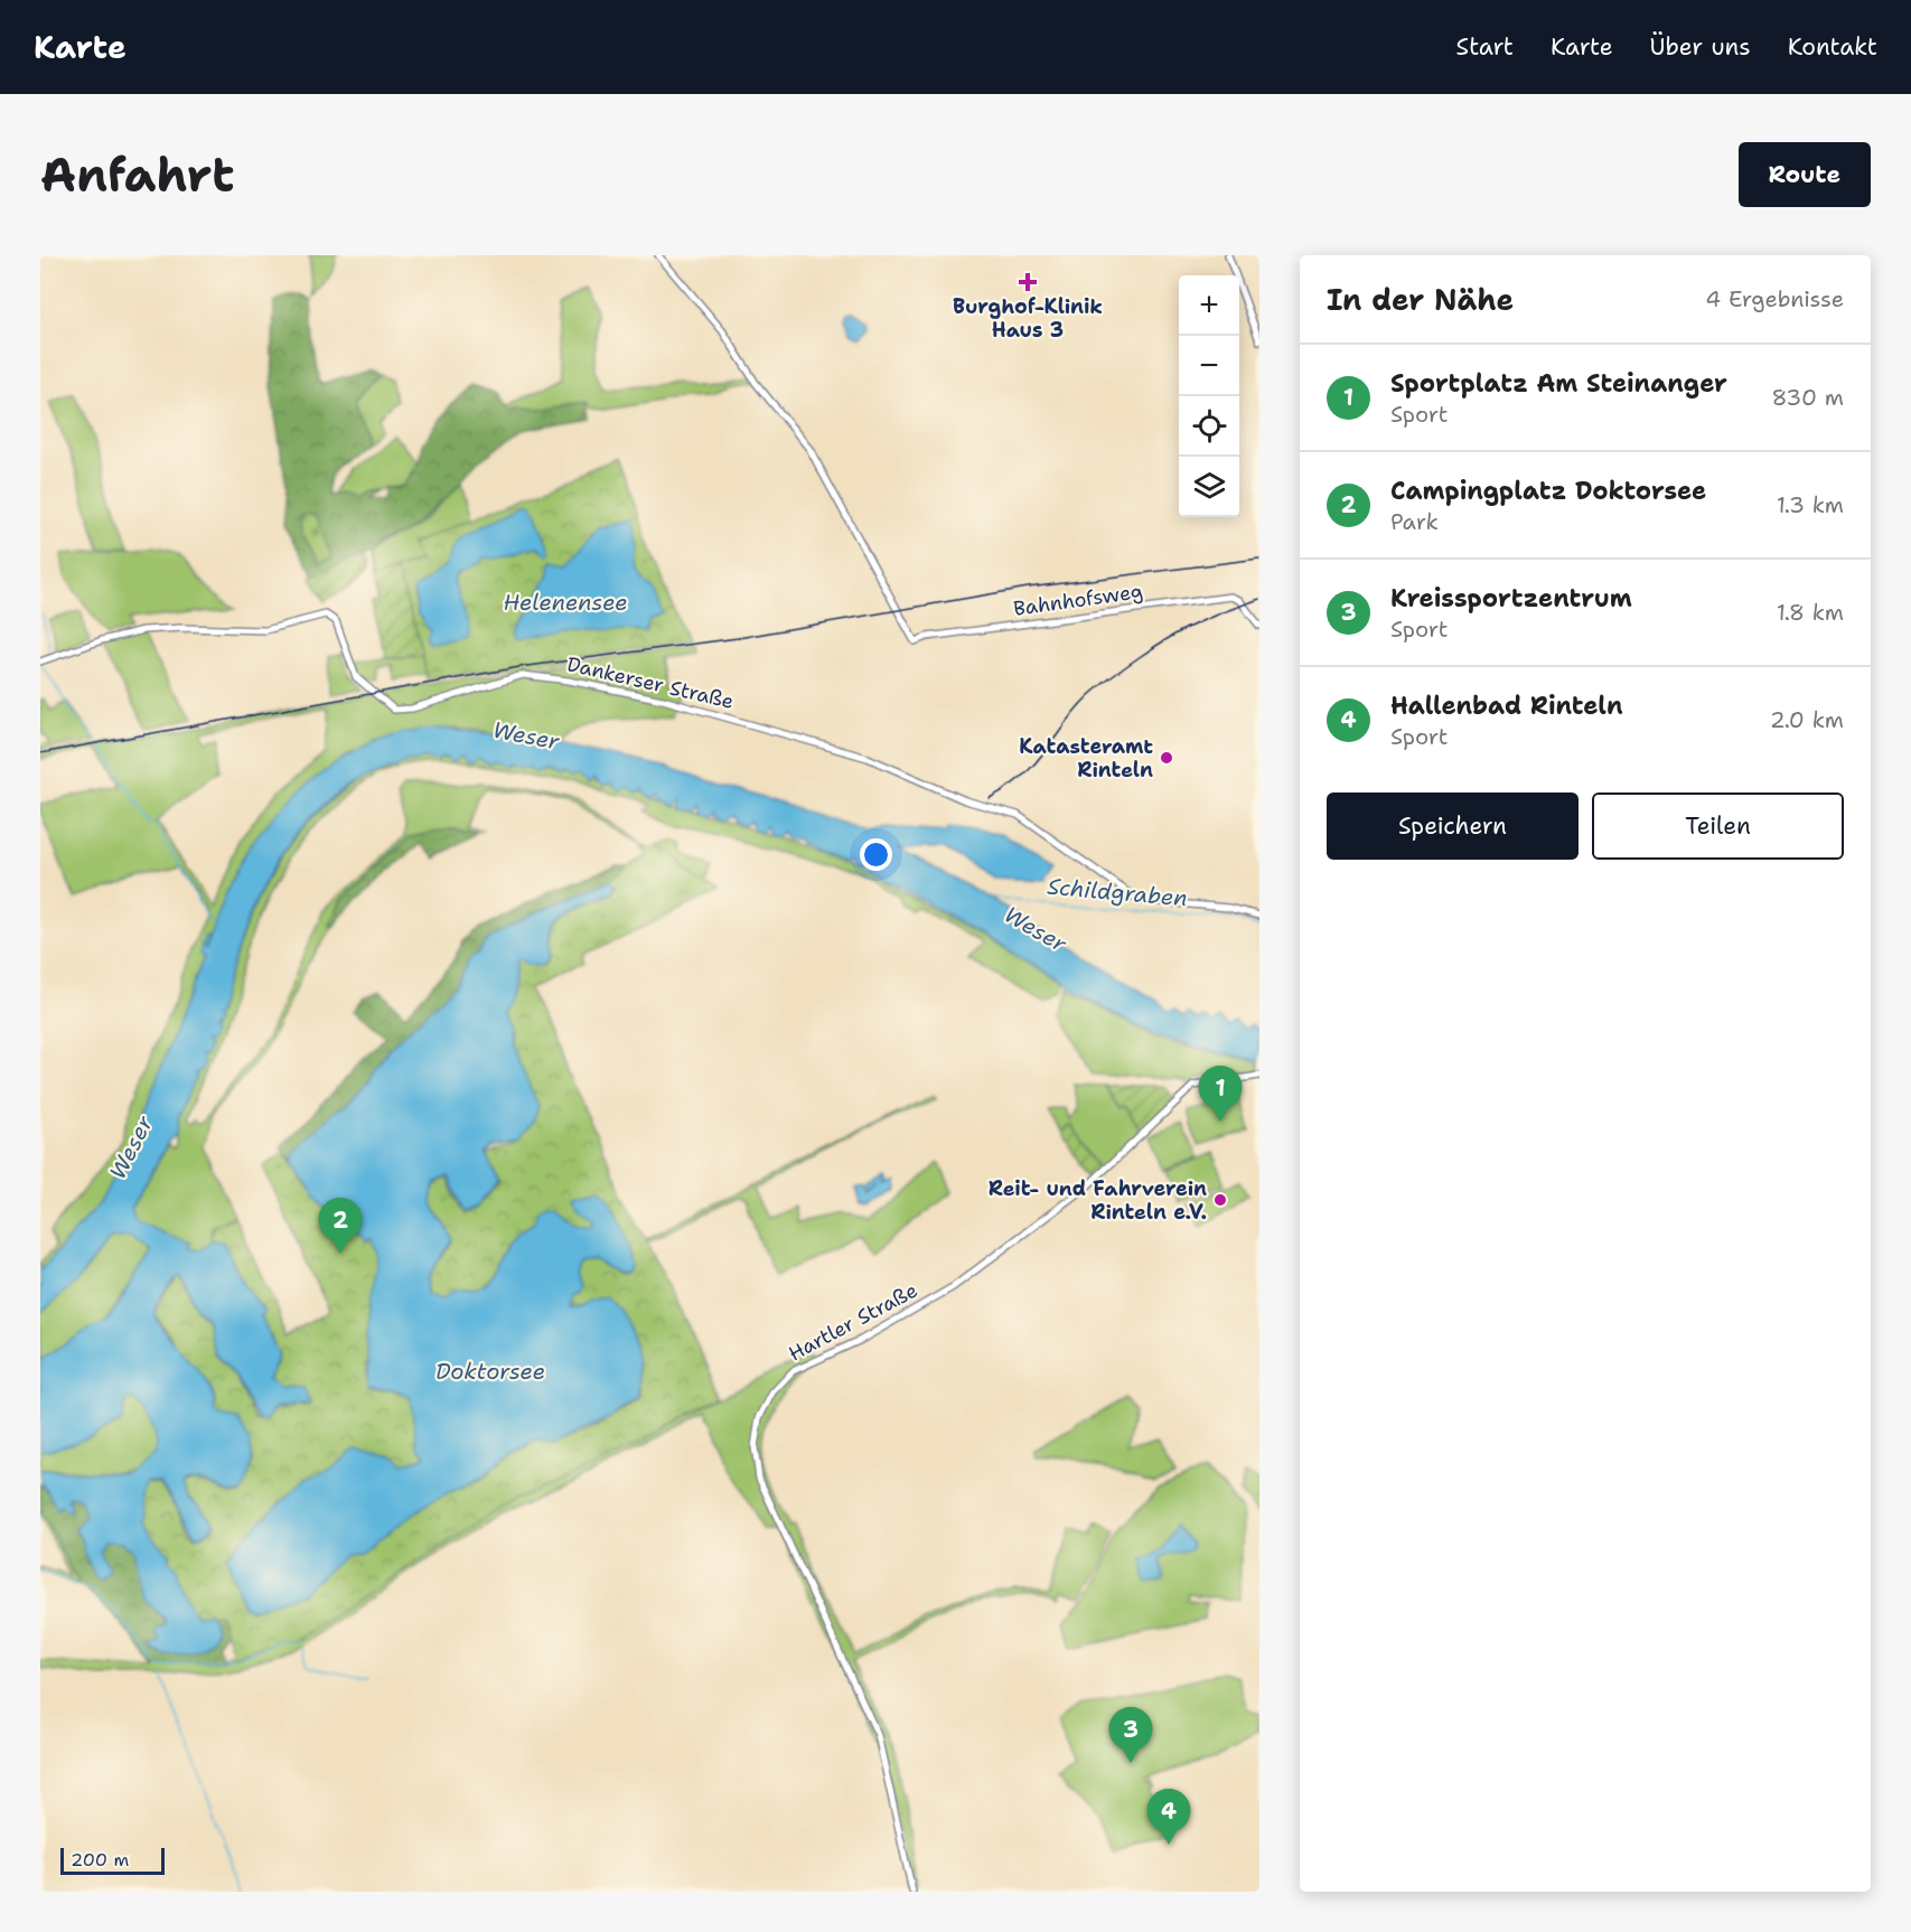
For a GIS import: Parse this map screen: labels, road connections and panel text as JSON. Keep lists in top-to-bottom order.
{
  "streets": {
    "main road": ["Bahnhofsweg", "Dankerser Straße", "Hartler Straße"]
  },
  "water": [
    "Helenensee",
    "Weser",
    "Schildgraben",
    "Doktorsee"
  ],
  "places": {
    "health": ["Burghof-Klinik Haus 3"],
    "other": ["Katasteramt Rinteln", "Reit- und Fahrverein Rinteln e.V."]
  },
  "scale_bar": "200 m",
  "page": {
    "header": "Karte",
    "nav": [
      "Start",
      "Karte",
      "Über uns",
      "Kontakt"
    ],
    "buttons": [
      "Route",
      ["Speichern", "Teilen"]
    ],
    "title": "Anfahrt",
    "heading": ["In der Nähe", "4 Ergebnisse"],
    "map_buttons": ["+", "−"],
    "list": [
      {
        "mark": "1",
        "name": "Sportplatz Am Steinanger",
        "note": "Sport",
        "value": "830 m"
      },
      {
        "mark": "2",
        "name": "Campingplatz Doktorsee",
        "note": "Park",
        "value": "1.3 km"
      },
      {
        "mark": "3",
        "name": "Kreissportzentrum",
        "note": "Sport",
        "value": "1.8 km"
      },
      {
        "mark": "4",
        "name": "Hallenbad Rinteln",
        "note": "Sport",
        "value": "2.0 km"
      }
    ],
    "pins": [
      "1",
      "2",
      "3",
      "4"
    ],
    "scale": "200 m"
  }
}
